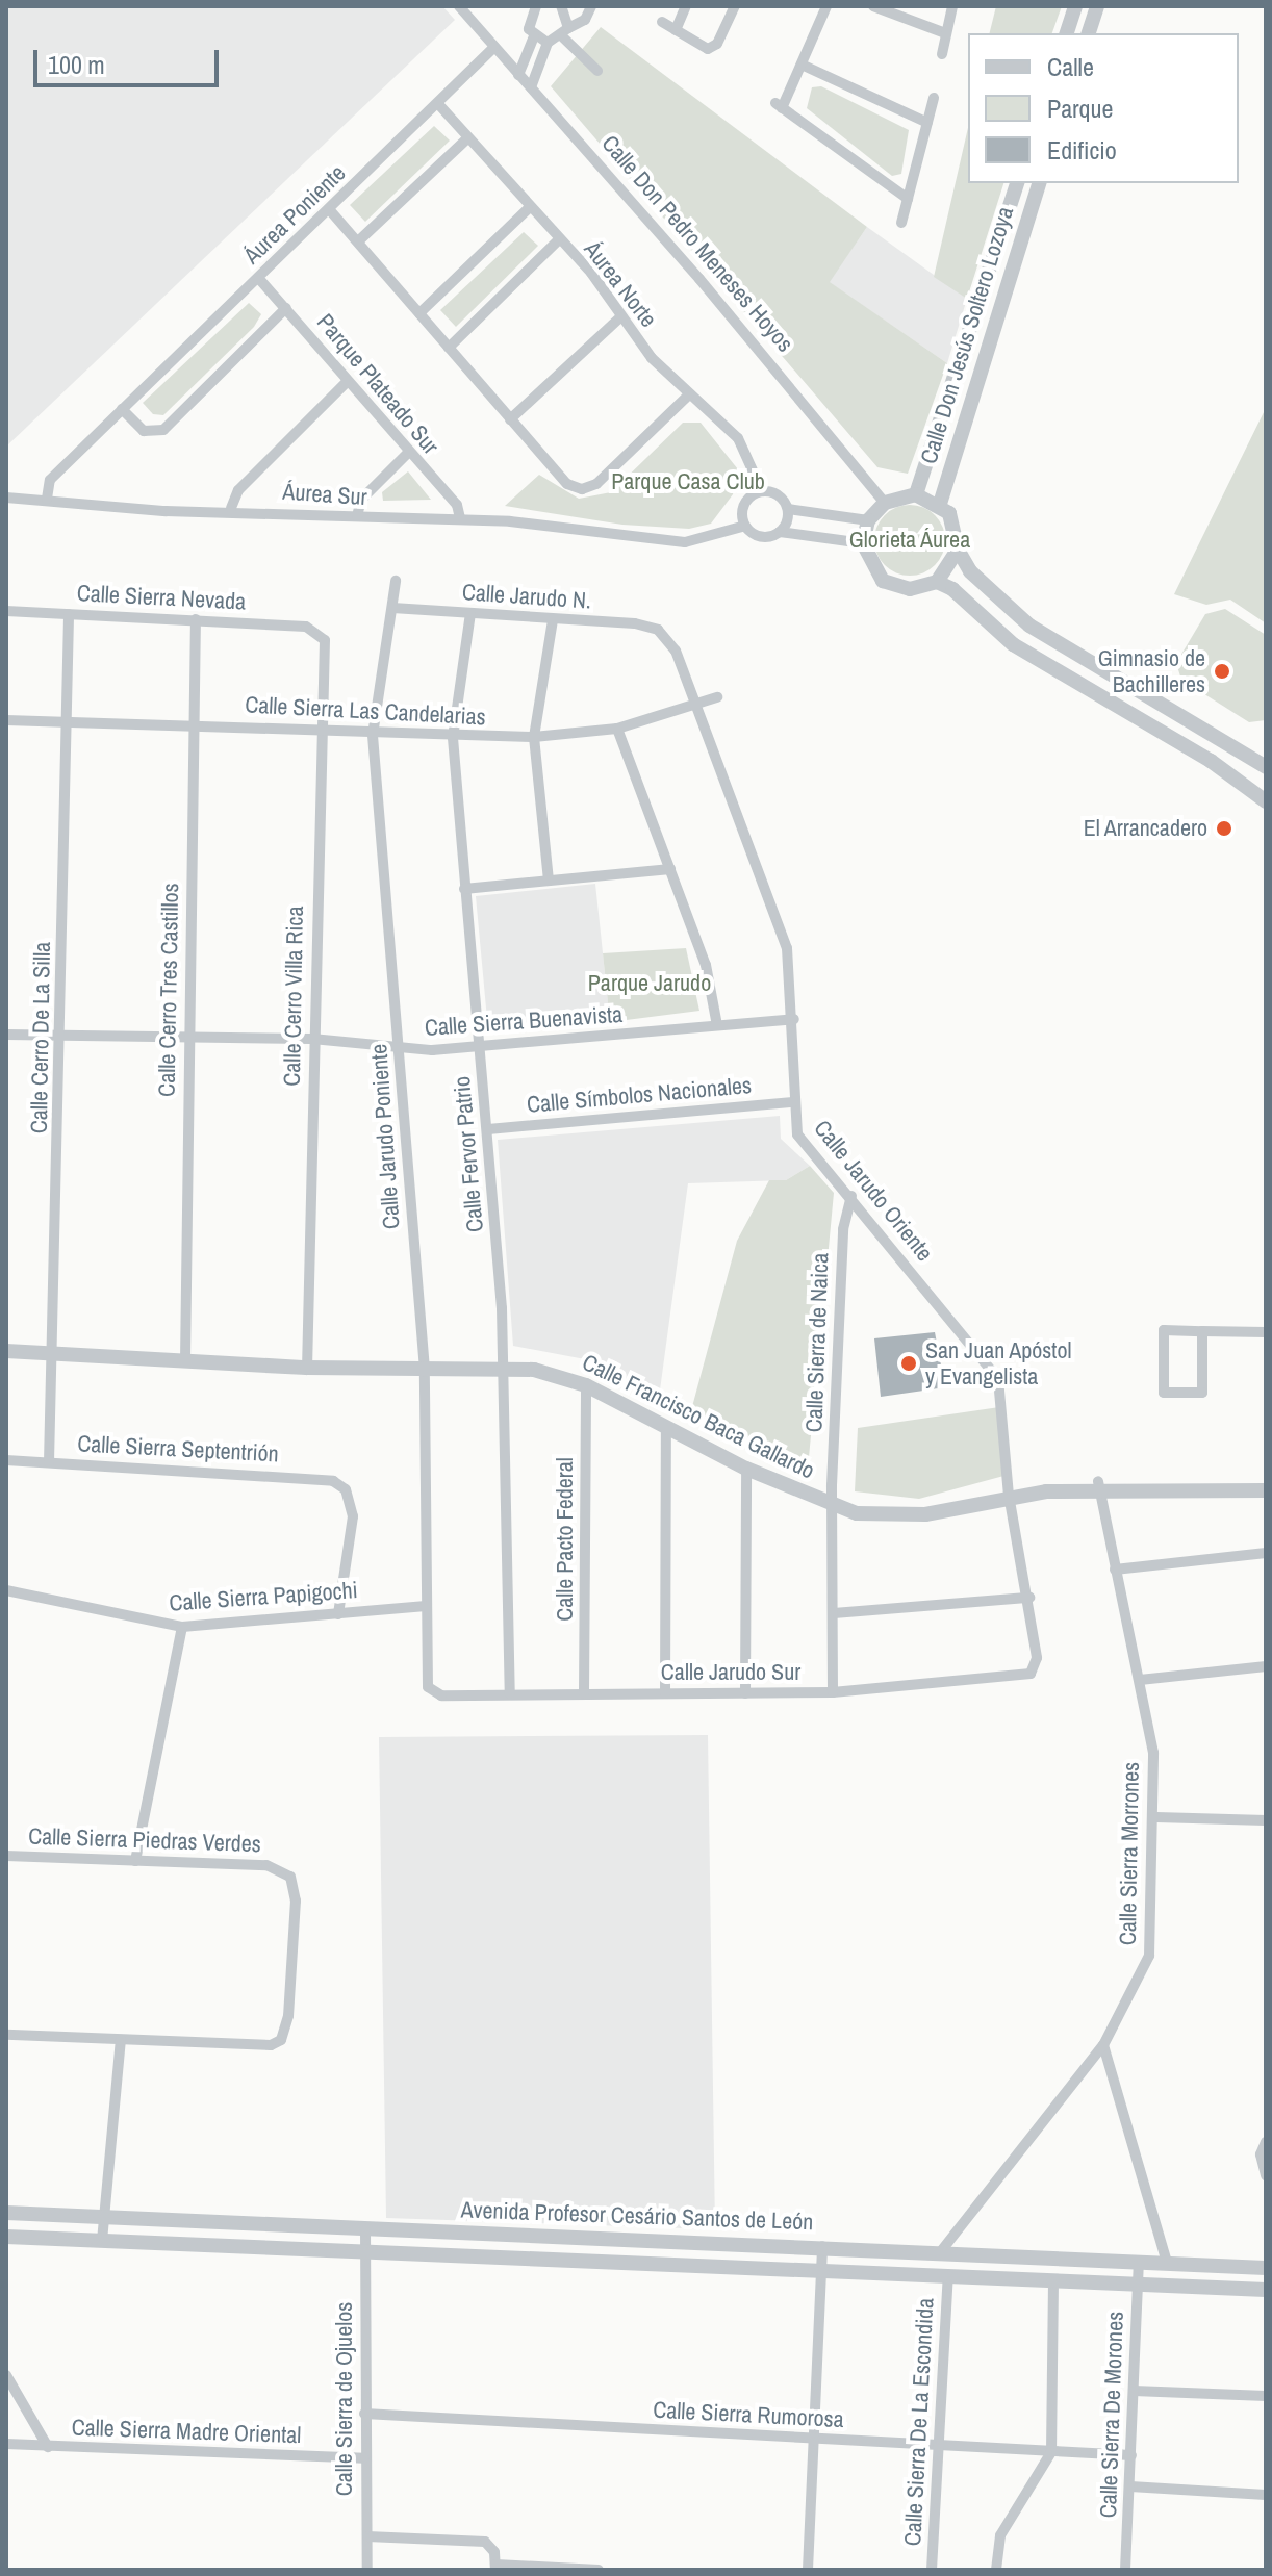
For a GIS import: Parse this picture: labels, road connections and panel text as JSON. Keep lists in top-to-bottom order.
{
  "streets": {
    "street": [
      "Áurea Poniente",
      "Calle Don Pedro Meneses Hoyos",
      "Áurea Norte",
      "Calle Don Jesús Soltero Lozoya",
      "Parque Plateado Sur",
      "Áurea Sur",
      "Calle Jarudo N.",
      "Calle Sierra Nevada",
      "Calle Sierra Las Candelarias",
      "Calle Cerro Tres Castillos",
      "Calle Cerro Villa Rica",
      "Calle Sierra Buenavista",
      "Calle Cerro De La Silla",
      "Calle Símbolos Nacionales",
      "Calle Jarudo Poniente",
      "Calle Fervor Patrio",
      "Calle Jarudo Oriente",
      "Calle Sierra de Naica",
      "Calle Francisco Baca Gallardo",
      "Calle Sierra Septentrión",
      "Calle Pacto Federal",
      "Calle Sierra Papigochi",
      "Calle Jarudo Sur",
      "Calle Sierra Piedras Verdes",
      "Calle Sierra Morrones",
      "Avenida Profesor Cesário Santos de León",
      "Calle Sierra de Ojuelos",
      "Calle Sierra Rumorosa",
      "Calle Sierra De Morones",
      "Calle Sierra De La Escondida",
      "Calle Sierra Madre Oriental"
    ]
  },
  "crossings": [
    ["Áurea Poniente", "Calle Don Pedro Meneses Hoyos"],
    ["Áurea Poniente", "Áurea Norte"],
    ["Áurea Poniente", "Parque Plateado Sur"],
    ["Áurea Poniente", "Áurea Sur"],
    ["Calle Don Pedro Meneses Hoyos", "Calle Don Jesús Soltero Lozoya"],
    ["Áurea Norte", "Áurea Sur"],
    ["Parque Plateado Sur", "Áurea Sur"],
    ["Calle Jarudo N.", "Calle Jarudo Poniente"],
    ["Calle Jarudo N.", "Calle Fervor Patrio"],
    ["Calle Jarudo N.", "Calle Jarudo Oriente"],
    ["Calle Sierra Nevada", "Calle Cerro Tres Castillos"],
    ["Calle Sierra Nevada", "Calle Cerro Villa Rica"],
    ["Calle Sierra Nevada", "Calle Cerro De La Silla"],
    ["Calle Sierra Las Candelarias", "Calle Cerro Tres Castillos"],
    ["Calle Sierra Las Candelarias", "Calle Cerro Villa Rica"],
    ["Calle Sierra Las Candelarias", "Calle Cerro De La Silla"],
    ["Calle Sierra Las Candelarias", "Calle Jarudo Poniente"],
    ["Calle Sierra Las Candelarias", "Calle Fervor Patrio"],
    ["Calle Sierra Las Candelarias", "Calle Jarudo Oriente"],
    ["Calle Cerro Tres Castillos", "Calle Sierra Buenavista"],
    ["Calle Cerro Tres Castillos", "Calle Francisco Baca Gallardo"],
    ["Calle Cerro Villa Rica", "Calle Sierra Buenavista"],
    ["Calle Cerro Villa Rica", "Calle Francisco Baca Gallardo"],
    ["Calle Sierra Buenavista", "Calle Cerro De La Silla"],
    ["Calle Sierra Buenavista", "Calle Jarudo Poniente"],
    ["Calle Sierra Buenavista", "Calle Fervor Patrio"],
    ["Calle Sierra Buenavista", "Calle Jarudo Oriente"],
    ["Calle Cerro De La Silla", "Calle Francisco Baca Gallardo"],
    ["Calle Cerro De La Silla", "Calle Sierra Septentrión"],
    ["Calle Símbolos Nacionales", "Calle Fervor Patrio"],
    ["Calle Símbolos Nacionales", "Calle Jarudo Oriente"],
    ["Calle Jarudo Poniente", "Calle Francisco Baca Gallardo"],
    ["Calle Jarudo Poniente", "Calle Sierra Papigochi"],
    ["Calle Jarudo Poniente", "Calle Jarudo Sur"],
    ["Calle Fervor Patrio", "Calle Francisco Baca Gallardo"],
    ["Calle Fervor Patrio", "Calle Jarudo Sur"],
    ["Calle Jarudo Oriente", "Calle Sierra de Naica"],
    ["Calle Jarudo Oriente", "Calle Francisco Baca Gallardo"],
    ["Calle Jarudo Oriente", "Calle Jarudo Sur"],
    ["Calle Sierra de Naica", "Calle Francisco Baca Gallardo"],
    ["Calle Sierra de Naica", "Calle Jarudo Sur"],
    ["Calle Francisco Baca Gallardo", "Calle Pacto Federal"],
    ["Calle Francisco Baca Gallardo", "Calle Sierra Morrones"],
    ["Calle Sierra Septentrión", "Calle Sierra Papigochi"],
    ["Calle Pacto Federal", "Calle Jarudo Sur"],
    ["Calle Sierra Morrones", "Avenida Profesor Cesário Santos de León"],
    ["Avenida Profesor Cesário Santos de León", "Calle Sierra de Ojuelos"],
    ["Avenida Profesor Cesário Santos de León", "Calle Sierra De Morones"],
    ["Avenida Profesor Cesário Santos de León", "Calle Sierra De La Escondida"],
    ["Calle Sierra de Ojuelos", "Calle Sierra Rumorosa"],
    ["Calle Sierra de Ojuelos", "Calle Sierra Madre Oriental"],
    ["Calle Sierra Rumorosa", "Calle Sierra De Morones"],
    ["Calle Sierra Rumorosa", "Calle Sierra De La Escondida"]
  ],
  "parks": ["Parque Casa Club", "Glorieta Áurea", "Parque Jarudo"],
  "places": ["Gimnasio de Bachilleres", "El Arrancadero", "San Juan Apóstol y Evangelista"],
  "legend": ["Calle", "Parque", "Edificio"],
  "scale_bar": "100 m"
}
